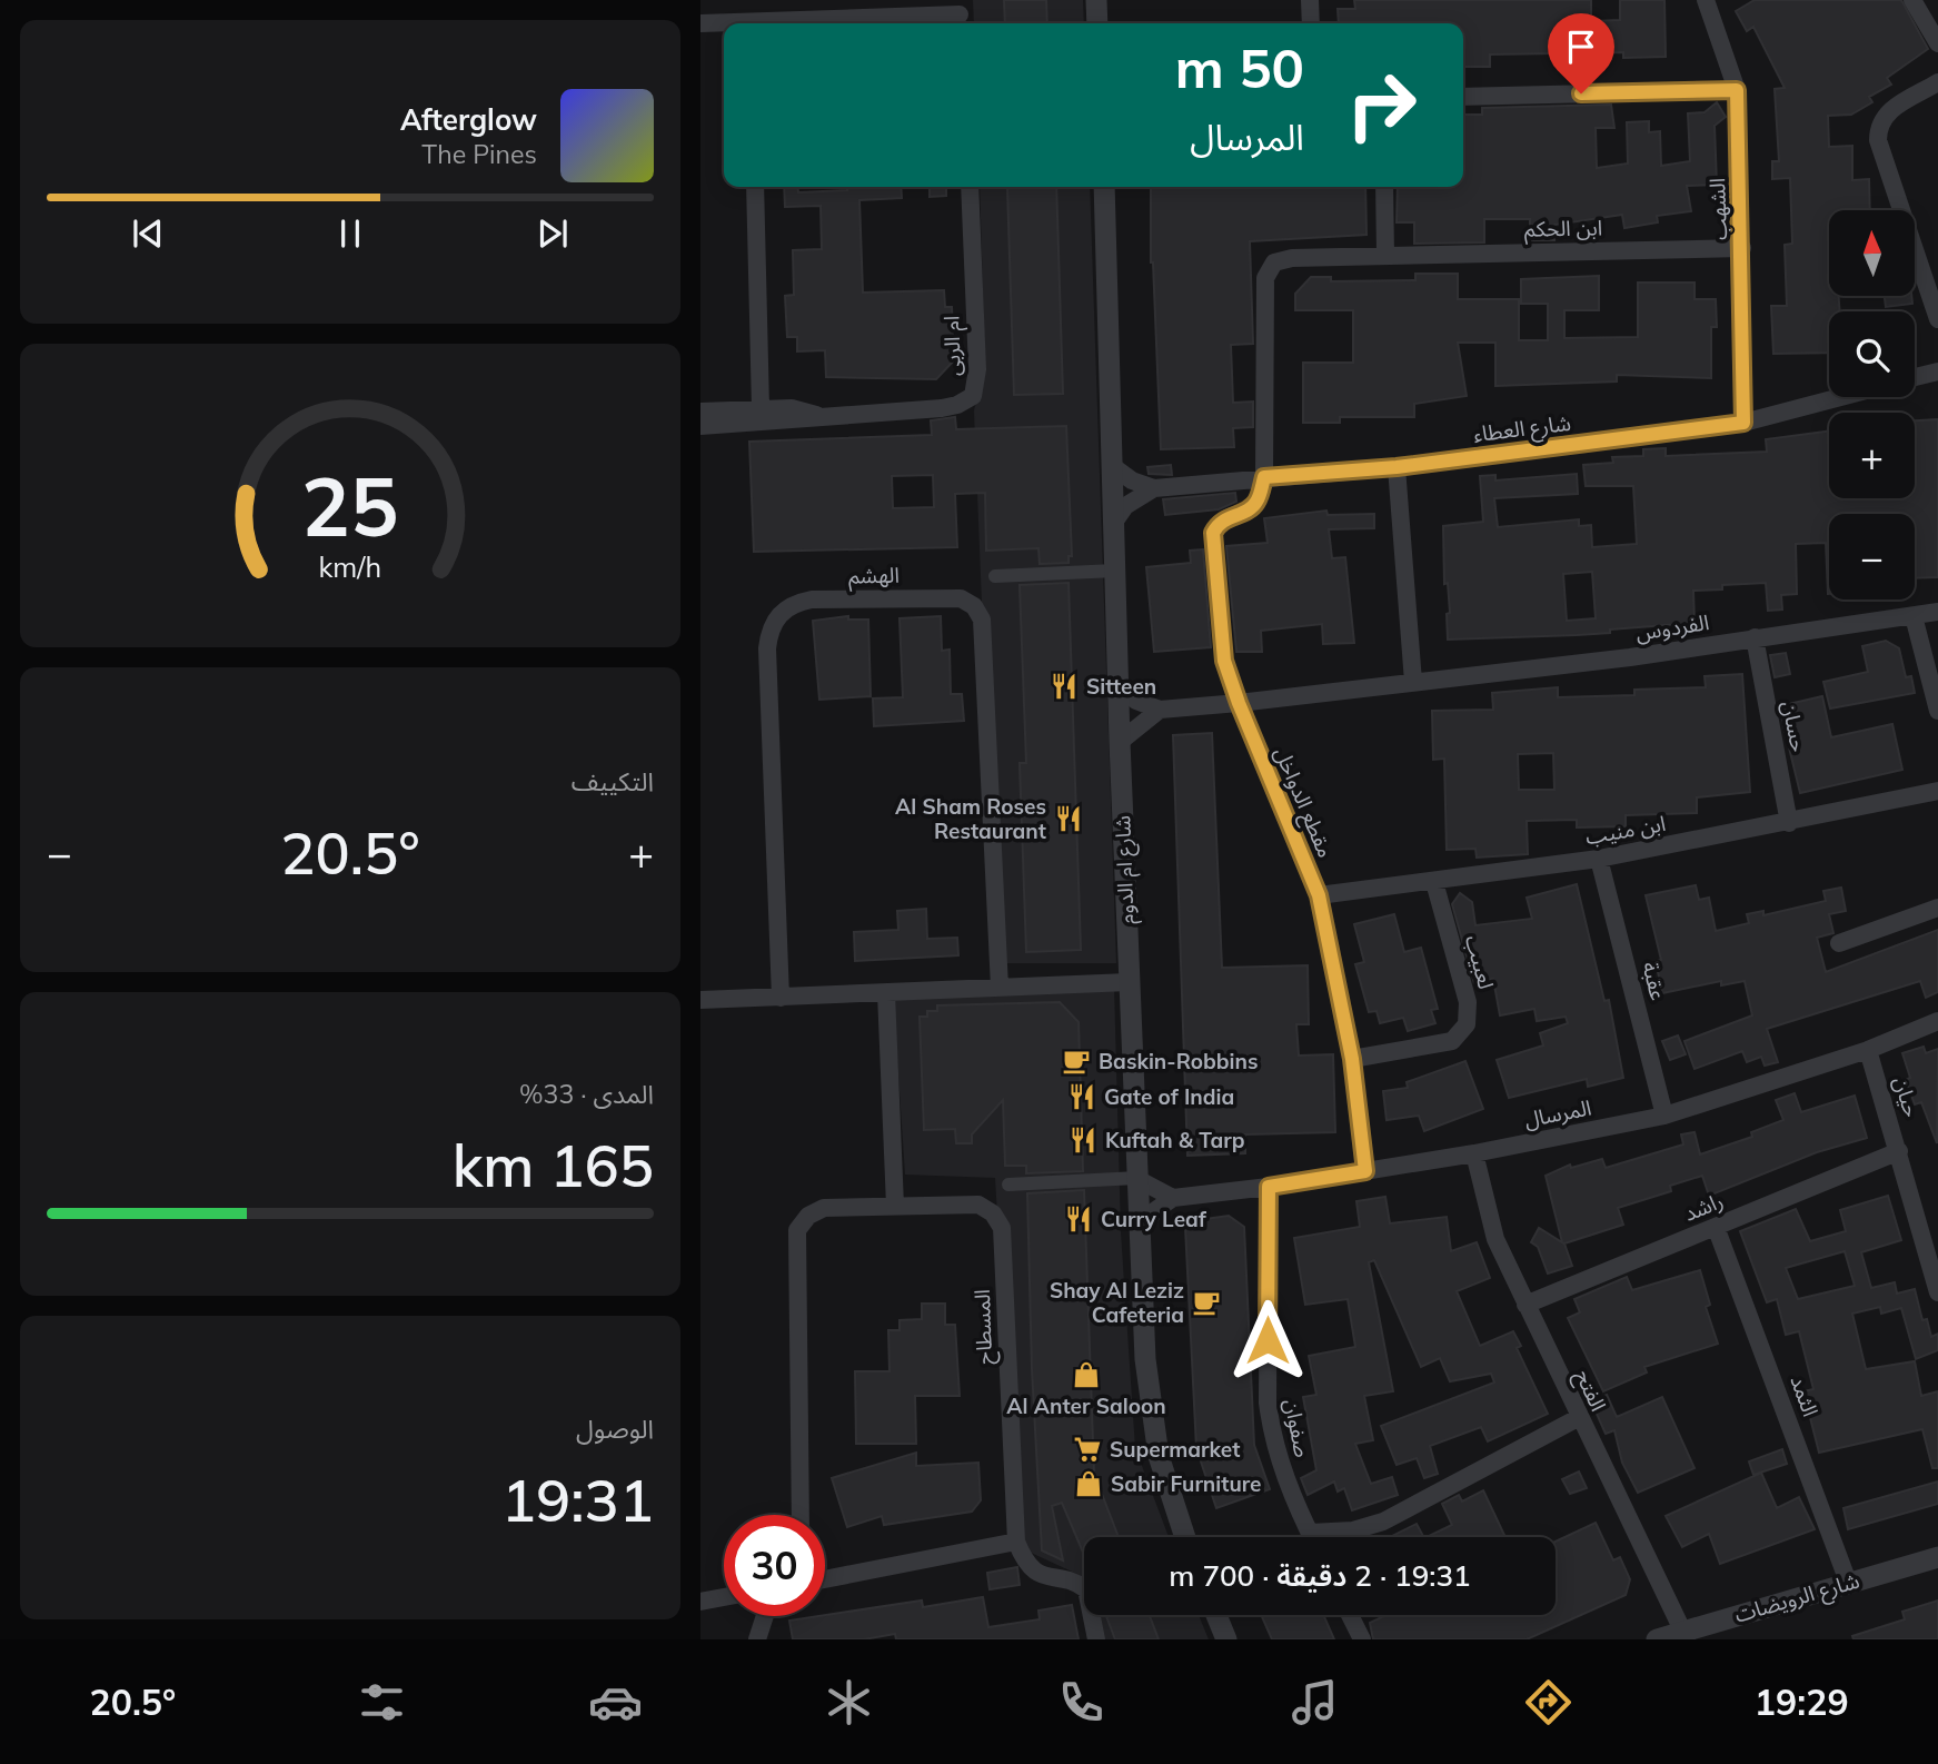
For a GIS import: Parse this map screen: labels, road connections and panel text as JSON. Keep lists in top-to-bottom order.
{
  "streets": {
    "street": [
      "الشهب",
      "ابن الحكم",
      "ام الربى",
      "شارع العطاء",
      "الهشم",
      "الفردوس",
      "حسان",
      "مقطع الدواخل",
      "ابن منيب",
      "شارع ام الدوم",
      "لعبيب",
      "عقبة",
      "حيان",
      "المرسال",
      "راشد",
      "المسطاح",
      "الفتح",
      "الثمد",
      "صفوان",
      "شارع الرويضات"
    ]
  },
  "crossings": [
    ["الشهب", "ابن الحكم"],
    ["الشهب", "شارع العطاء"],
    ["ابن الحكم", "شارع العطاء"],
    ["ابن الحكم", "مقطع الدواخل"],
    ["شارع العطاء", "مقطع الدواخل"],
    ["شارع العطاء", "شارع ام الدوم"],
    ["الفردوس", "حسان"],
    ["الفردوس", "مقطع الدواخل"],
    ["حسان", "ابن منيب"],
    ["مقطع الدواخل", "ابن منيب"],
    ["مقطع الدواخل", "لعبيب"],
    ["مقطع الدواخل", "المرسال"],
    ["ابن منيب", "لعبيب"],
    ["ابن منيب", "عقبة"],
    ["عقبة", "المرسال"],
    ["حيان", "المرسال"],
    ["حيان", "راشد"],
    ["المرسال", "الفتح"],
    ["المرسال", "صفوان"],
    ["راشد", "الفتح"],
    ["راشد", "الثمد"],
    ["الفتح", "شارع الرويضات"],
    ["الثمد", "شارع الرويضات"]
  ],
  "places": {
    "restaurant": [
      "Sitteen",
      "Al Sham Roses Restaurant",
      "Gate of India",
      "Kuftah & Tarp",
      "Curry Leaf"
    ],
    "cafe": ["Baskin-Robbins", "Shay Al Leziz Cafeteria"],
    "shop": ["Al Anter Saloon", "Sabir Furniture"],
    "supermarket": ["Supermarket"]
  },
  "north": "top",
  "page": {
    "turn": ["50 m", "المرسال"],
    "song": ["Afterglow", "The Pines"],
    "map_buttons": ["+", "−"],
    "tile": [
      "التكييف",
      ["المدى · 33%", "165 km"],
      ["الوصول", "19:31"]
    ],
    "heat": ["−", "20.5°", "+"],
    "limit": "30",
    "trip": "19:31 · 2 دقيقة · 700 m",
    "tabs": ["19:29", "20.5°"],
    "gauge": ["25", "km/h"]
  }
}
